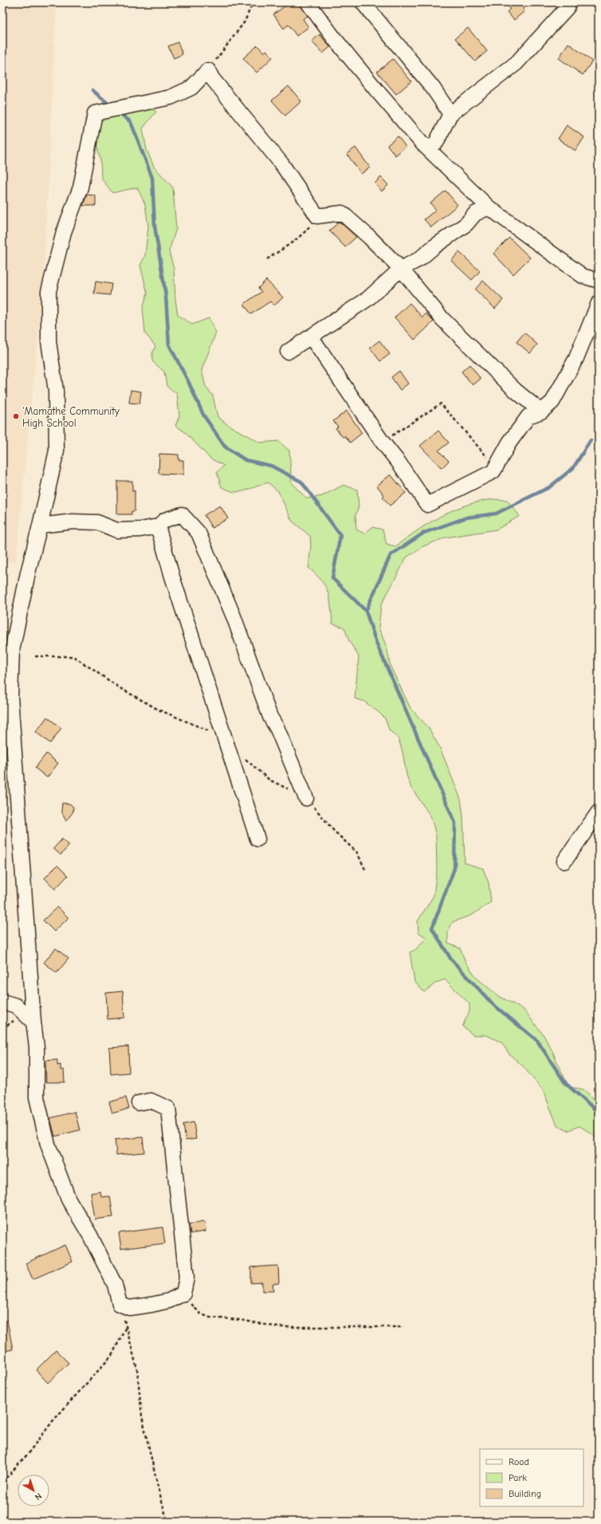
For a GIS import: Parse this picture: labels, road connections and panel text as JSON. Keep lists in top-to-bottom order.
{
  "places": ["'Mamathe Community High School"],
  "legend": ["Road", "Park", "Building"],
  "north": "bottom right"
}
